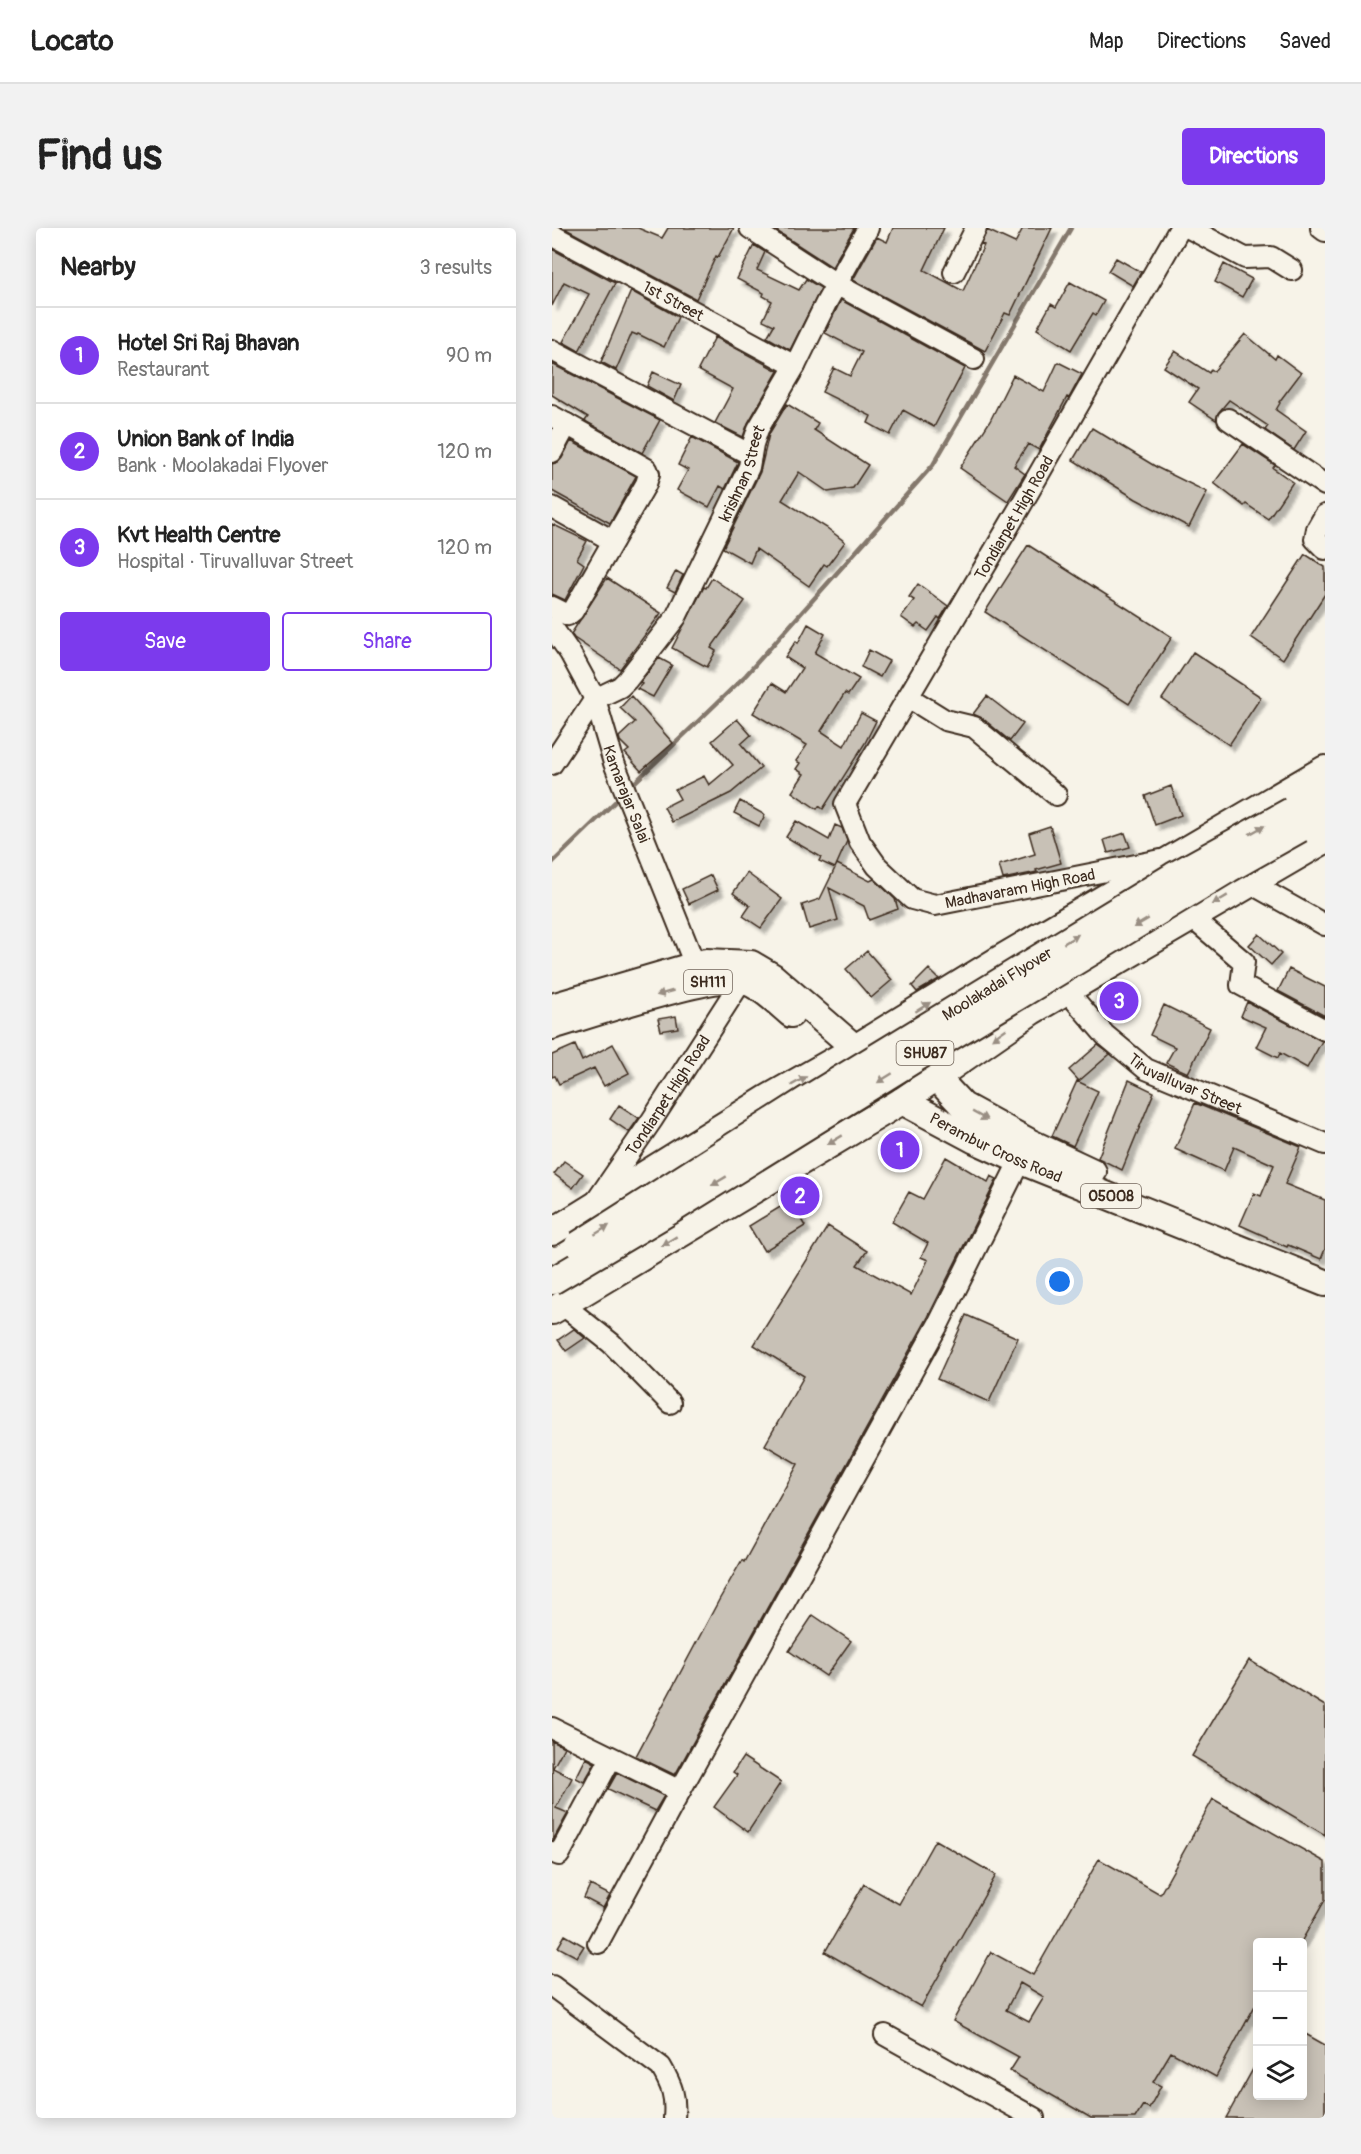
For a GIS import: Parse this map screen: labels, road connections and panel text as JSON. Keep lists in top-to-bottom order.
{
  "streets": {
    "main road": [
      "SH111",
      "Moolakadai Flyover",
      "SHU87",
      "Perambur Cross Road",
      "O5008"
    ],
    "street": [
      "1st Street",
      "krishnan Street",
      "Tondiarpet High Road",
      "Kamarajar Salai",
      "Madhavaram High Road",
      "Tiruvalluvar Street"
    ]
  },
  "crossings": [
    ["1st Street", "krishnan Street"],
    ["krishnan Street", "Kamarajar Salai"],
    ["Tondiarpet High Road", "Madhavaram High Road"],
    ["Tondiarpet High Road", "SH111"],
    ["Kamarajar Salai", "SH111"]
  ],
  "page": {
    "header": "Locato",
    "nav": ["Map", "Directions", "Saved"],
    "buttons": [
      "Directions",
      ["Save", "Share"]
    ],
    "title": "Find us",
    "heading": ["Nearby", "3 results"],
    "list": [
      {
        "mark": "1",
        "name": "Hotel Sri Raj Bhavan",
        "note": "Restaurant",
        "value": "90 m"
      },
      {
        "mark": "2",
        "name": "Union Bank of India",
        "note": "Bank · Moolakadai Flyover",
        "value": "120 m"
      },
      {
        "mark": "3",
        "name": "Kvt Health Centre",
        "note": "Hospital · Tiruvalluvar Street",
        "value": "120 m"
      }
    ],
    "pins": ["3", "1", "2"],
    "map_buttons": ["+", "−"]
  }
}
